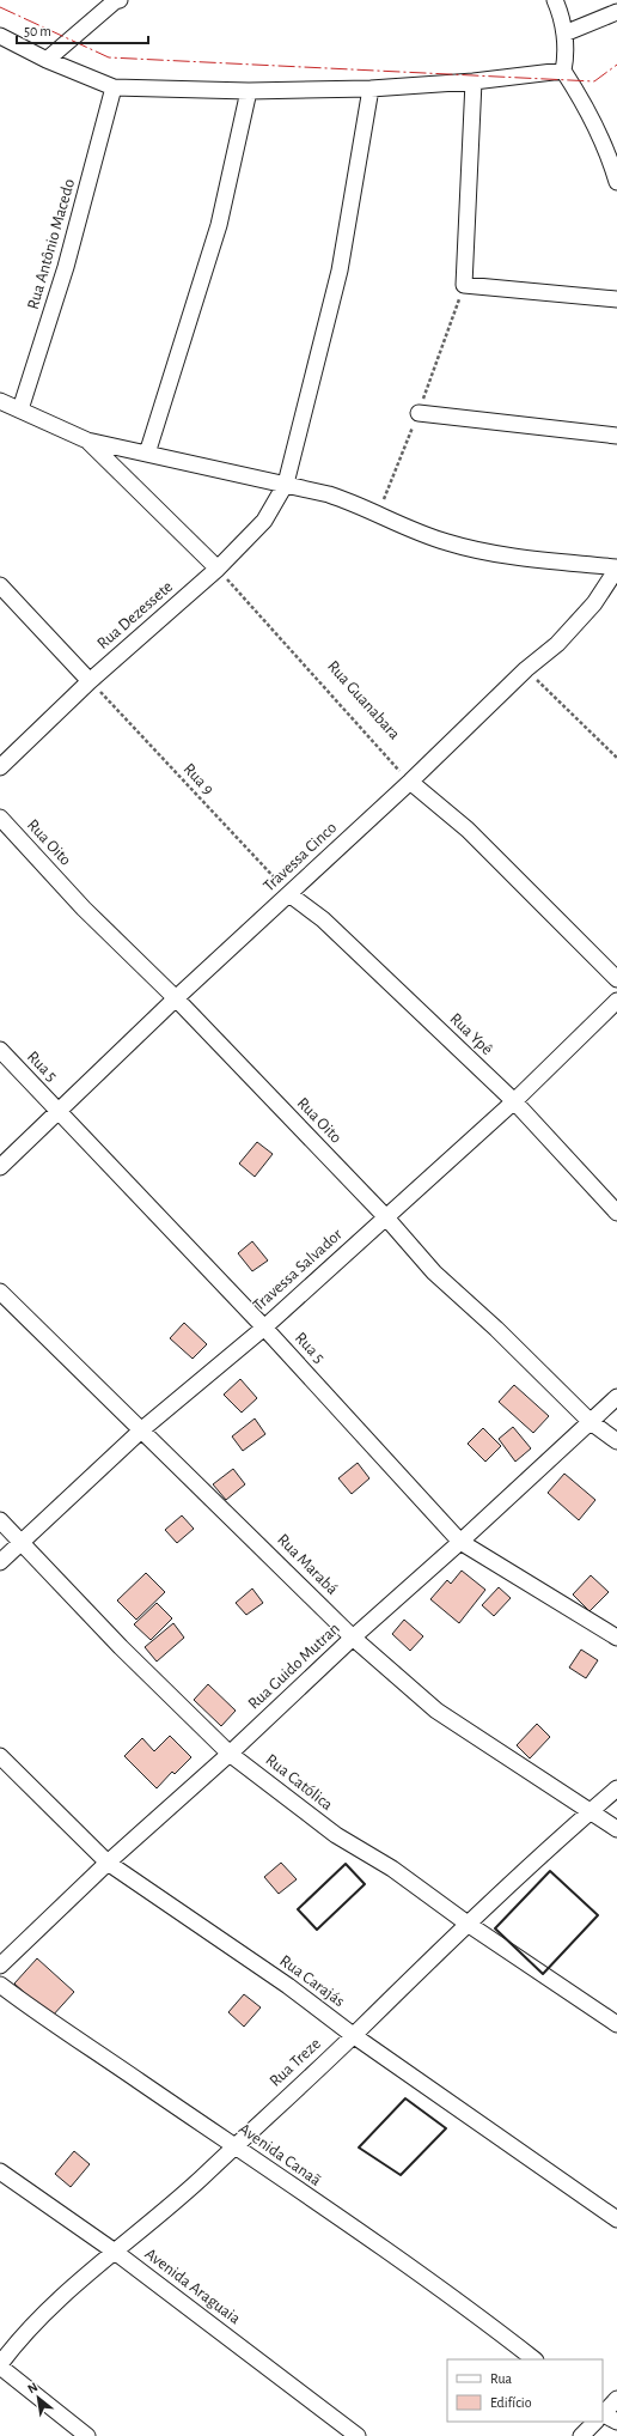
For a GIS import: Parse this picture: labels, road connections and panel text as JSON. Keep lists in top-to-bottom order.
{
  "streets": {
    "street": [
      "Rua Antônio Macedo",
      "Rua Dezessete",
      "Rua Oito",
      "Travessa Cinco",
      "Rua Ypê",
      "Rua 5",
      "Travessa Salvador",
      "Rua Marabá",
      "Rua Guido Mutran",
      "Rua Católica",
      "Rua Carajás",
      "Rua Treze",
      "Avenida Canaã",
      "Avenida Araguaia"
    ],
    "path": ["Rua Guanabara", "Rua 9"]
  },
  "crossings": [
    ["Rua Dezessete", "Rua Guanabara"],
    ["Rua Dezessete", "Rua 9"],
    ["Rua Guanabara", "Travessa Cinco"],
    ["Rua 9", "Travessa Cinco"],
    ["Rua 9", "Rua Ypê"],
    ["Rua Oito", "Travessa Cinco"],
    ["Rua Oito", "Travessa Salvador"],
    ["Rua Oito", "Rua Guido Mutran"],
    ["Travessa Cinco", "Rua Ypê"],
    ["Travessa Cinco", "Rua 5"],
    ["Rua Ypê", "Travessa Salvador"],
    ["Rua 5", "Travessa Salvador"],
    ["Rua 5", "Rua Guido Mutran"],
    ["Travessa Salvador", "Rua Marabá"],
    ["Travessa Salvador", "Rua Católica"],
    ["Rua Marabá", "Rua Guido Mutran"],
    ["Rua Marabá", "Rua Treze"],
    ["Rua Guido Mutran", "Rua Católica"],
    ["Rua Guido Mutran", "Rua Carajás"],
    ["Rua Católica", "Rua Treze"],
    ["Rua Carajás", "Rua Treze"],
    ["Rua Treze", "Avenida Canaã"],
    ["Rua Treze", "Avenida Araguaia"]
  ],
  "legend": ["Rua", "Edifício"],
  "scale_bar": "50 m",
  "north": "top left"
}
